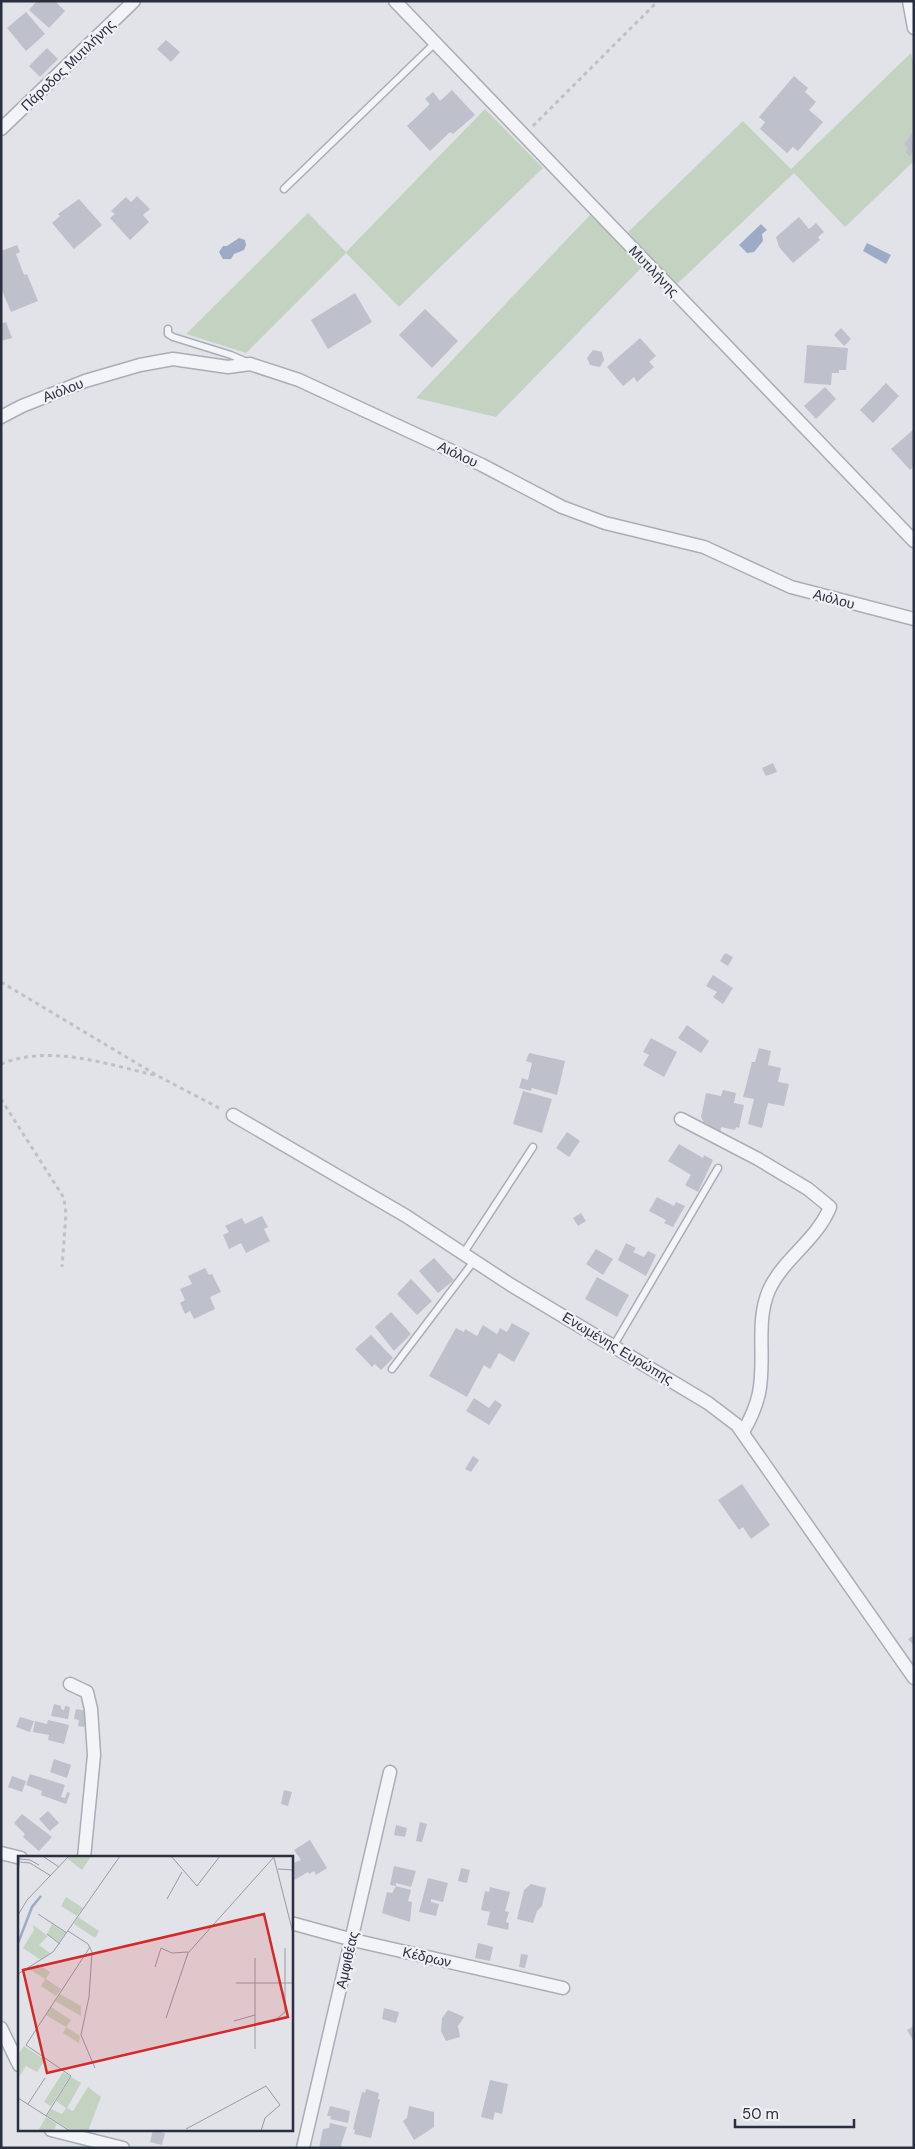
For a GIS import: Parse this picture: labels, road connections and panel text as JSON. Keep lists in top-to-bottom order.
{
  "streets": {
    "street": [
      "Πάροδος Μυτιλήνης",
      "Μυτιλήνης",
      "Αιόλου",
      "Ενωμένης Ευρώπης",
      "Κέδρων",
      "Αμφιθέας"
    ]
  },
  "crossings": [
    ["Κέδρων", "Αμφιθέας"]
  ],
  "scale_bar": "50 m"
}
